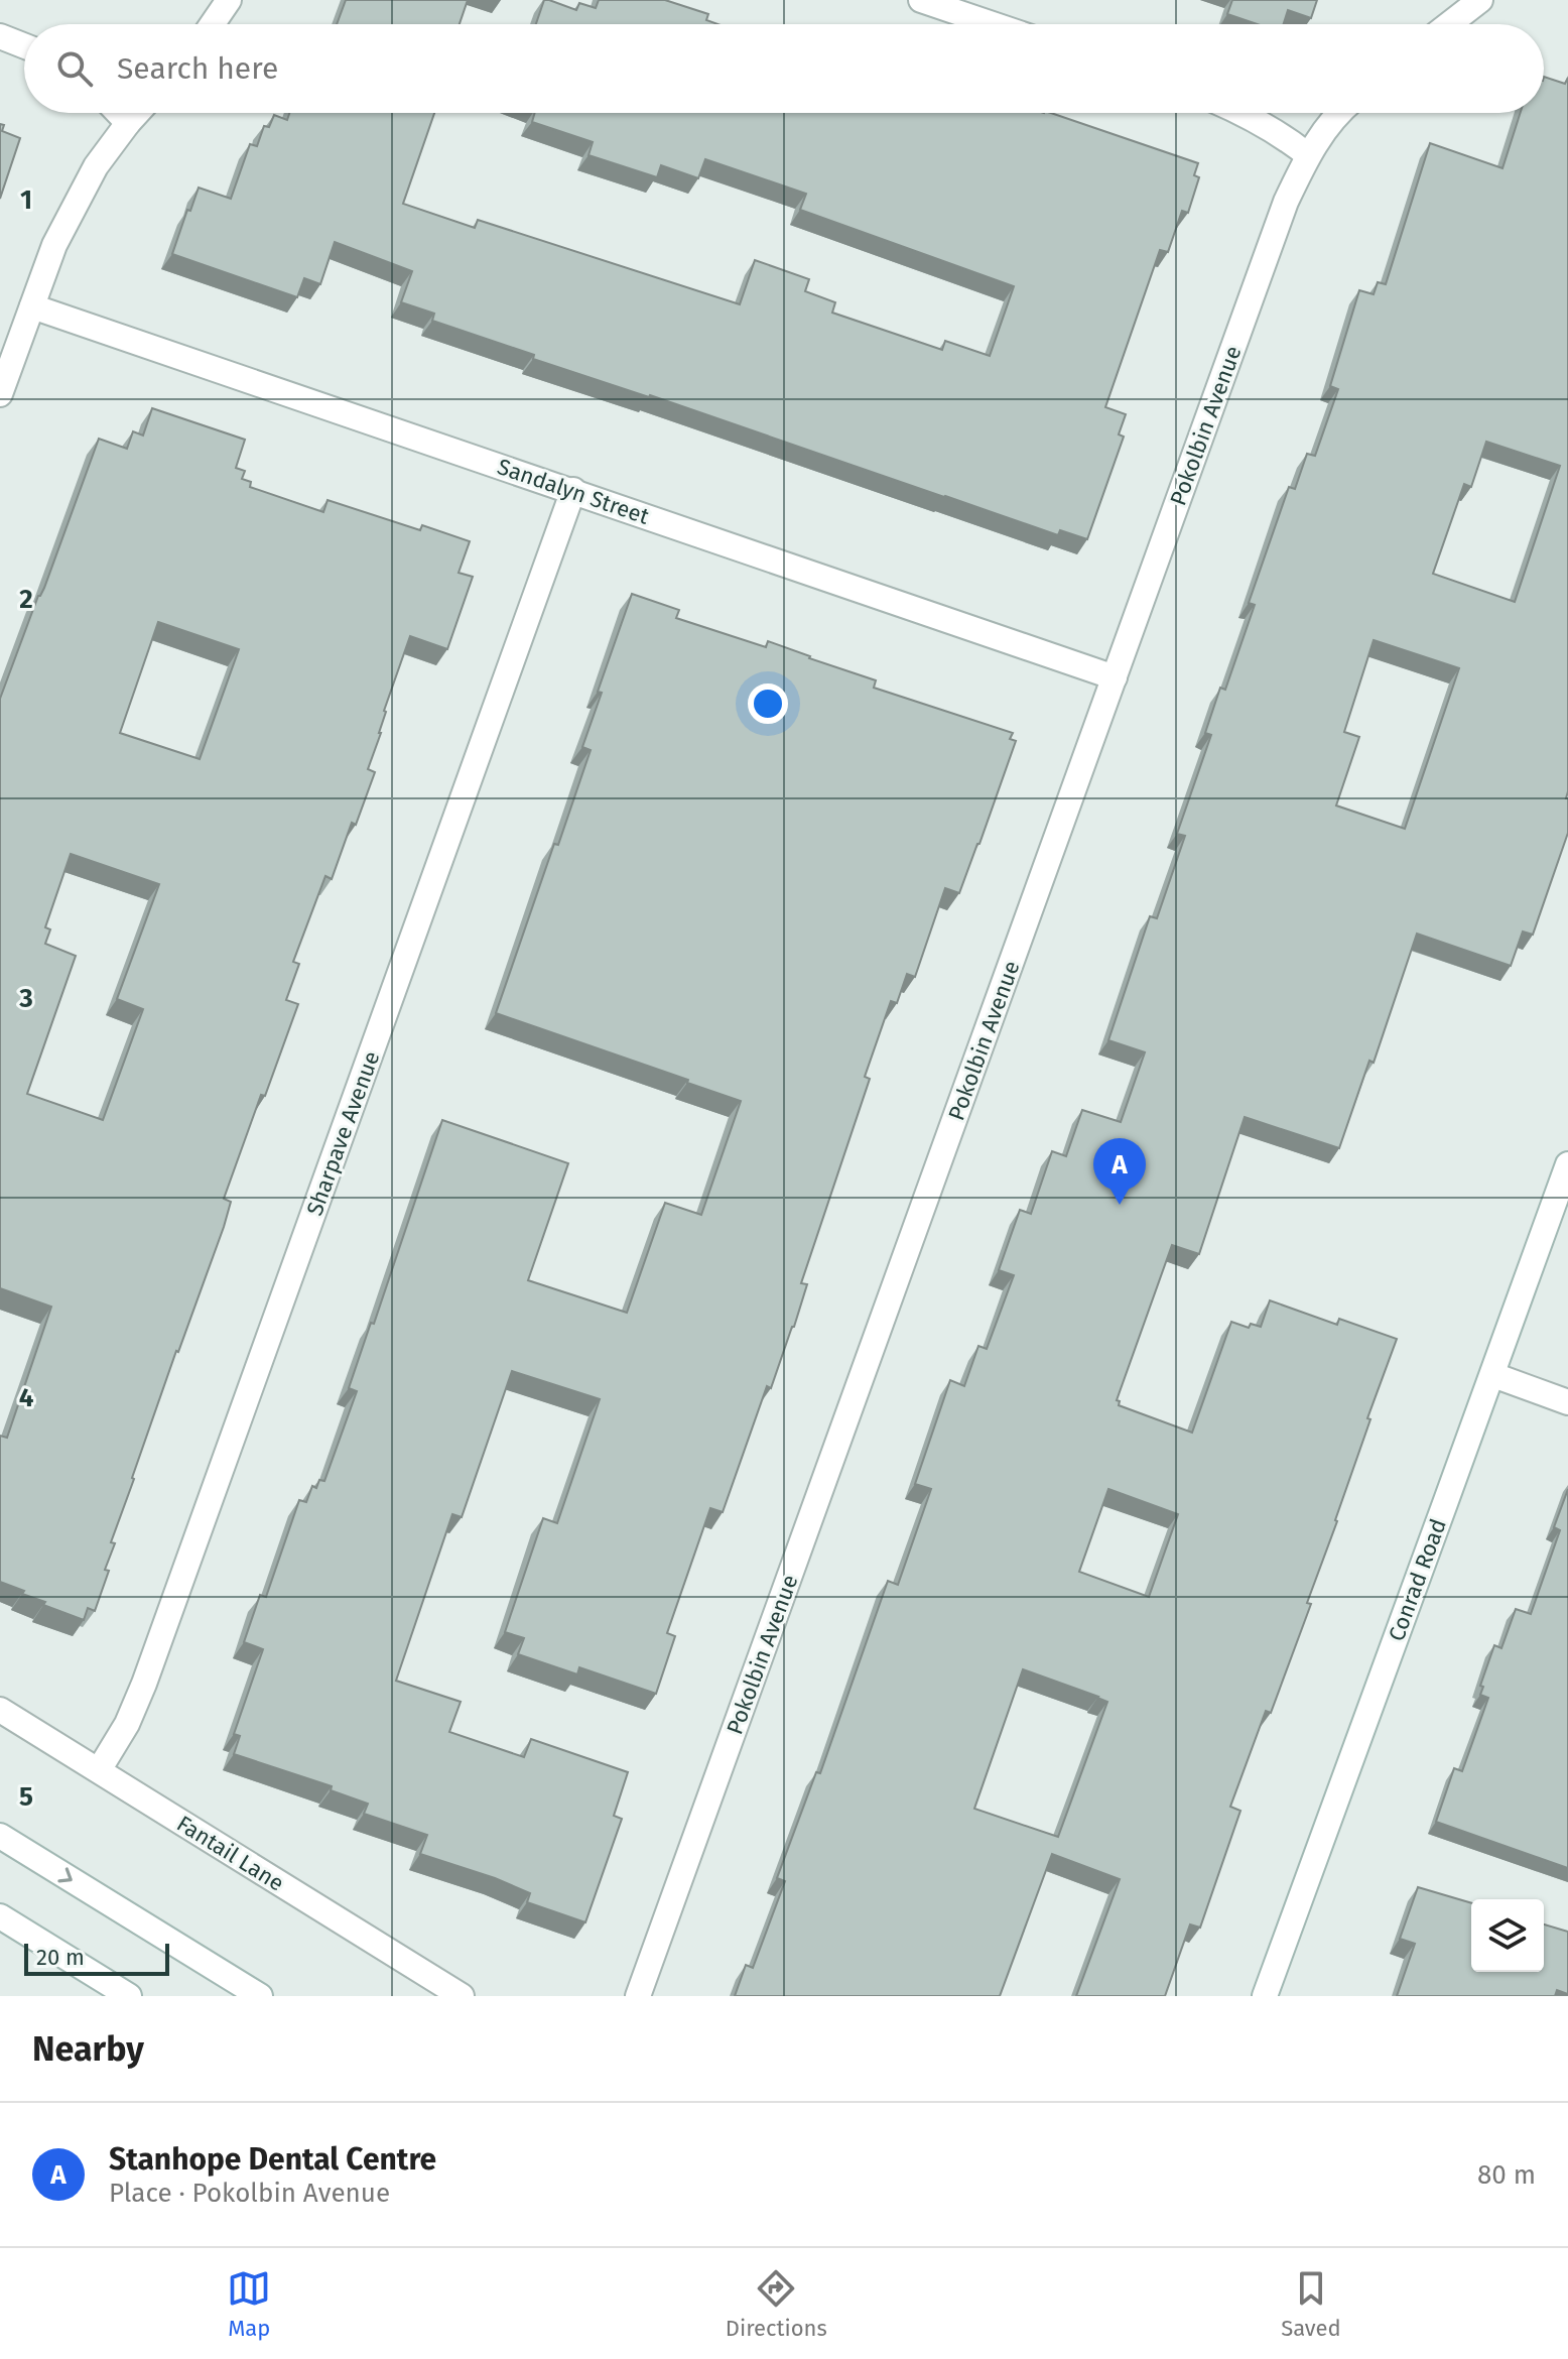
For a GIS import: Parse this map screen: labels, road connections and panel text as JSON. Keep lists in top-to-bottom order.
{
  "streets": {
    "street": [
      "Pokolbin Avenue",
      "Sandalyn Street",
      "Sharpave Avenue",
      "Conrad Road",
      "Fantail Lane"
    ]
  },
  "crossings": [
    ["Pokolbin Avenue", "Sandalyn Street"],
    ["Sandalyn Street", "Sharpave Avenue"],
    ["Sharpave Avenue", "Fantail Lane"]
  ],
  "scale_bar": "20 m",
  "page": {
    "search": "Search here",
    "pins": "A",
    "scale": "20 m",
    "heading": "Nearby",
    "list": [
      {
        "mark": "A",
        "name": "Stanhope Dental Centre",
        "note": "Place · Pokolbin Avenue",
        "value": "80 m"
      }
    ],
    "nav": ["Map", "Directions", "Saved"]
  },
  "grid": {
    "rows": [
      "1",
      "2",
      "3",
      "4",
      "5"
    ]
  }
}
